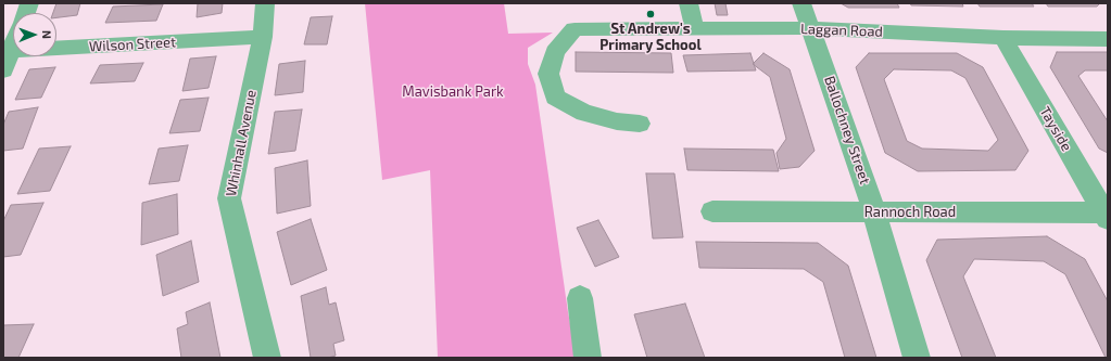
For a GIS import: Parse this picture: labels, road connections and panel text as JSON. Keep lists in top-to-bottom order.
{
  "streets": {
    "street": [
      "Laggan Road",
      "Wilson Street",
      "Tayside",
      "Ballochney Street",
      "Whinhall Avenue",
      "Rannoch Road"
    ]
  },
  "crossings": [
    ["Laggan Road", "Tayside"],
    ["Laggan Road", "Ballochney Street"],
    ["Wilson Street", "Whinhall Avenue"],
    ["Tayside", "Rannoch Road"],
    ["Ballochney Street", "Rannoch Road"]
  ],
  "parks": ["Mavisbank Park"],
  "places": ["St Andrew's Primary School"],
  "north": "right"
}
